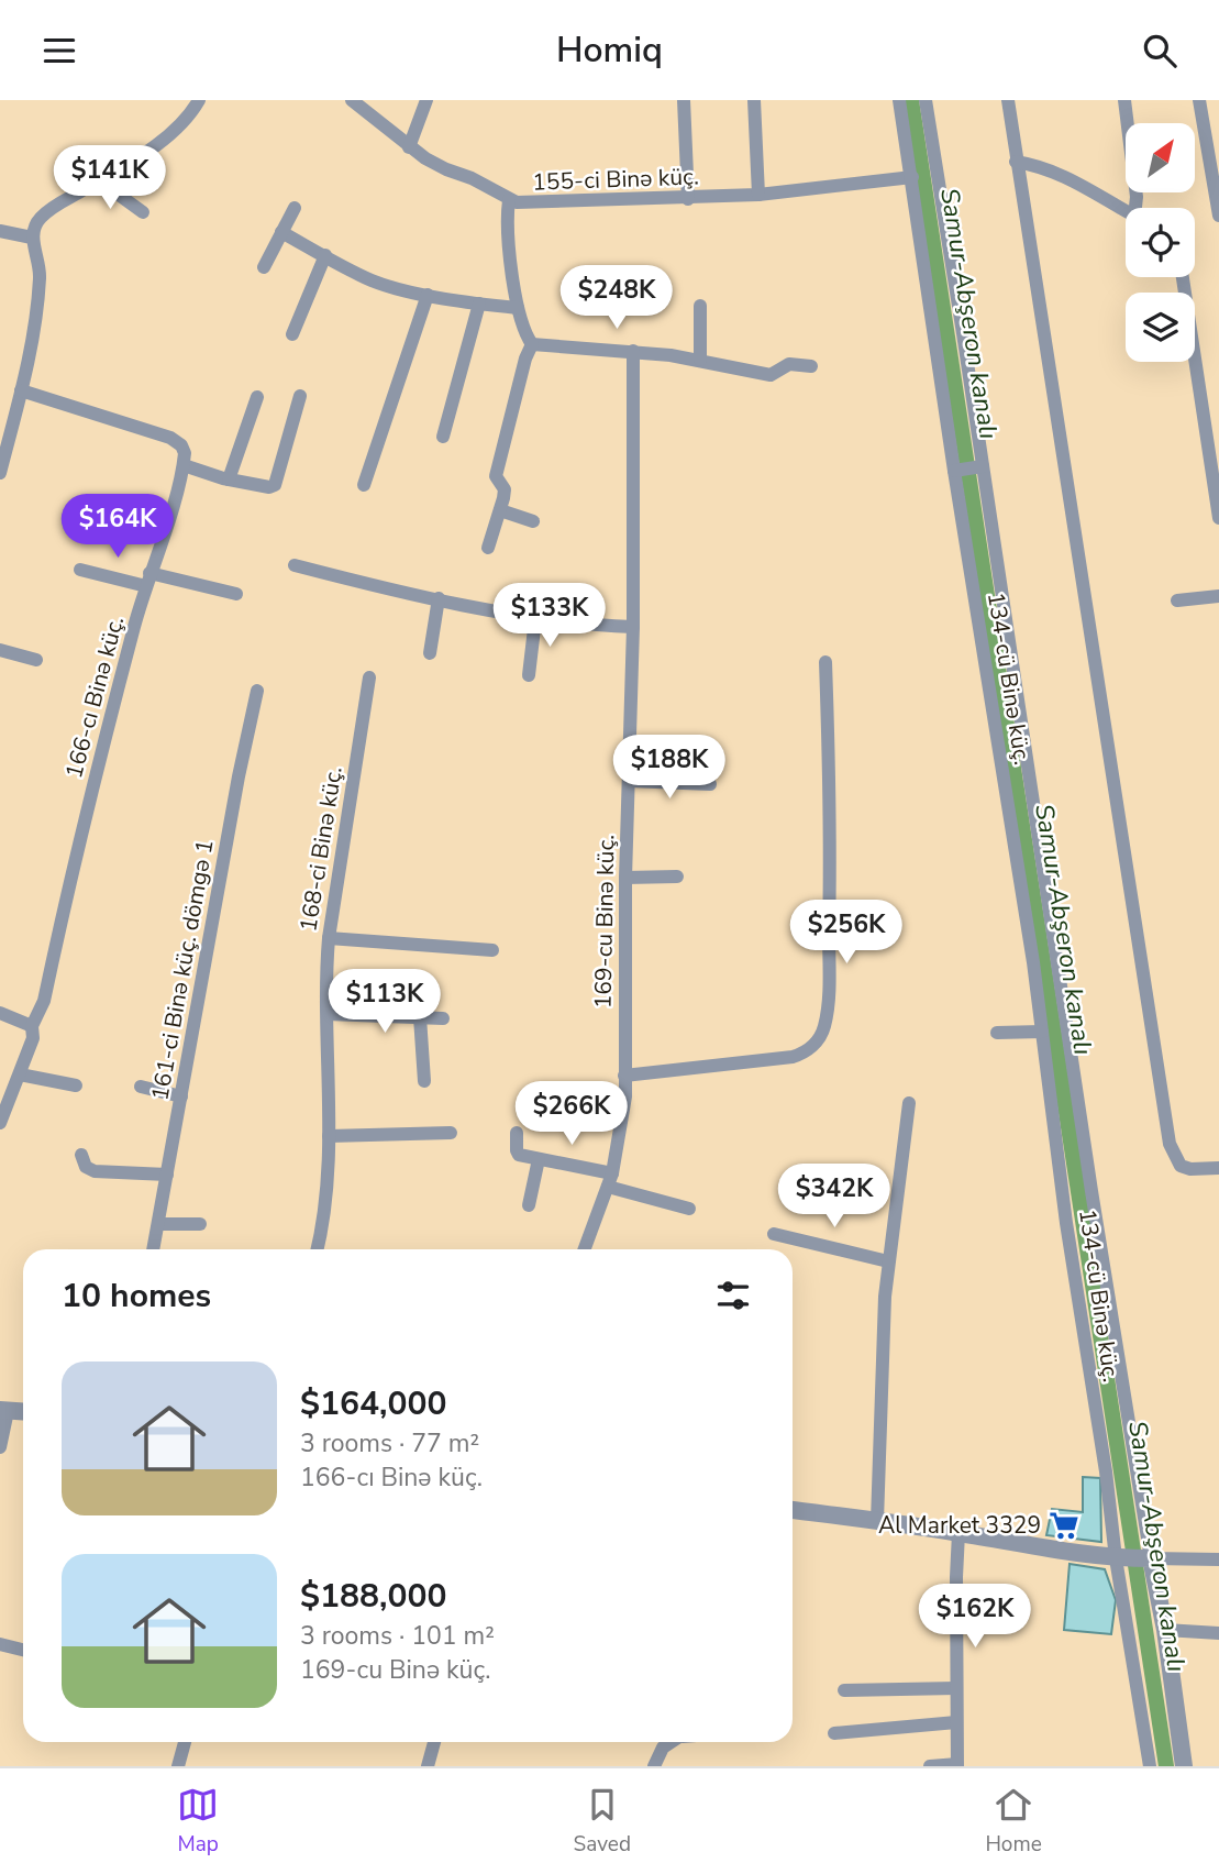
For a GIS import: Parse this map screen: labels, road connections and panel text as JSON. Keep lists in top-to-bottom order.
{
  "streets": {
    "street": [
      "155-ci Binə küç.",
      "134-cü Binə küç.",
      "166-cı Binə küç.",
      "168-ci Binə küç.",
      "169-cu Binə küç.",
      "161-ci Binə küç. dömgə 1"
    ]
  },
  "crossings": [
    ["155-ci Binə küç.", "134-cü Binə küç."]
  ],
  "water": ["Samur-Abşeron kanalı"],
  "places": {
    "supermarket": ["Al Market 3329"]
  },
  "north": "top right",
  "page": {
    "header": "Homiq",
    "price": [
      "$141K",
      "$248K",
      "$164K",
      "$133K",
      "$188K",
      "$256K",
      "$113K",
      "$266K",
      "$342K",
      "$162K"
    ],
    "heading": "10 homes",
    "list": [
      {
        "name": "$164,000",
        "note": "3 rooms · 77 m² · 166-cı Binə küç."
      },
      {
        "name": "$188,000",
        "note": "3 rooms · 101 m² · 169-cu Binə küç."
      }
    ],
    "tabs": ["Map", "Saved", "Home"]
  }
}
